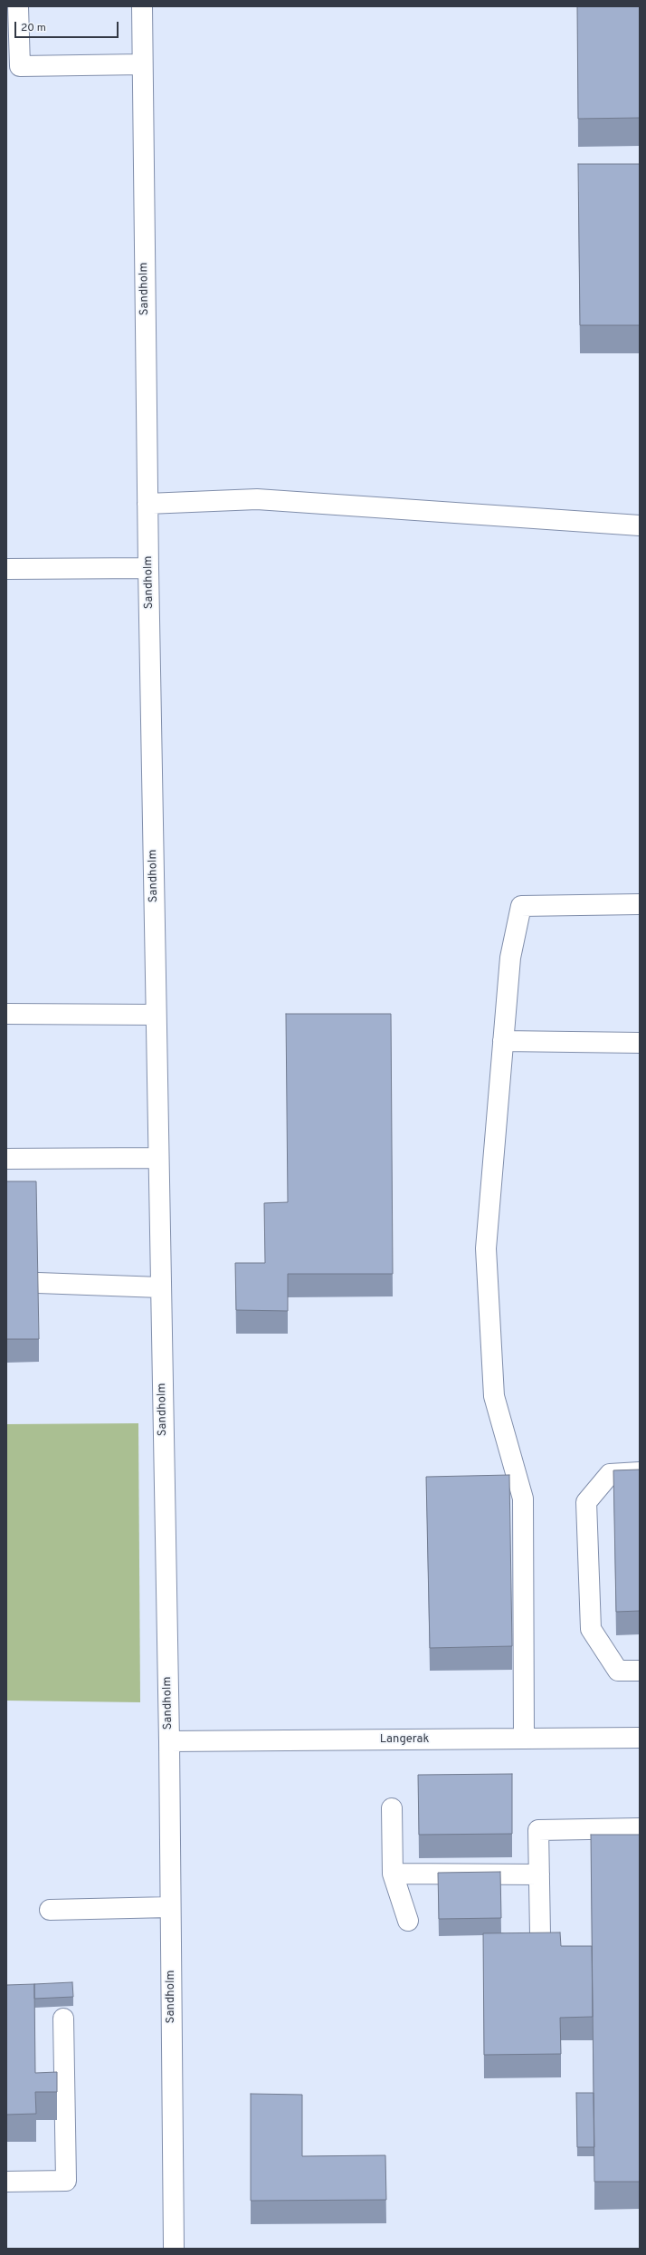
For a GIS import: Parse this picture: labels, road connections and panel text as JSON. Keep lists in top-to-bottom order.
{
  "streets": {
    "street": ["Sandholm", "Langerak"]
  },
  "crossings": [
    ["Sandholm", "Langerak"]
  ],
  "scale_bar": "20 m"
}
